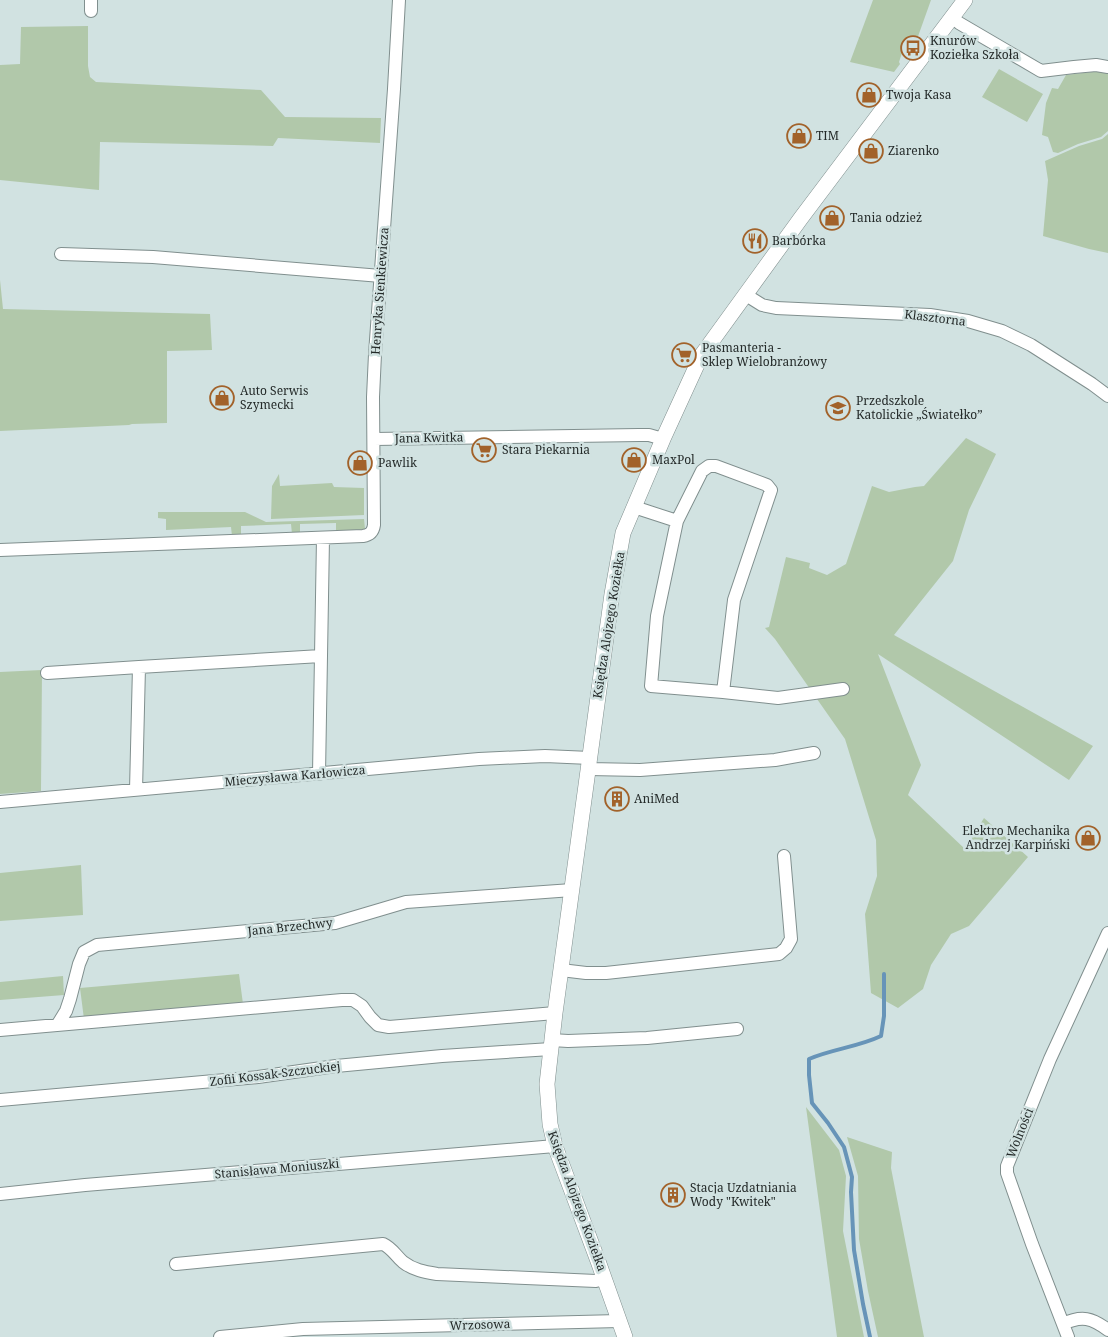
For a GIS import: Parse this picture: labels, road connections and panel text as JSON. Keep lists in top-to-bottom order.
{
  "streets": {
    "street": [
      "Henryka Sienkiewicza",
      "Klasztorna",
      "Jana Kwitka",
      "Księdza Alojzego Koziełka",
      "Mieczysława Karłowicza",
      "Jana Brzechwy",
      "Zofii Kossak-Szczuckiej",
      "Wolności",
      "Stanisława Moniuszki",
      "Wrzosowa"
    ]
  },
  "crossings": [
    ["Henryka Sienkiewicza", "Jana Kwitka"],
    ["Klasztorna", "Księdza Alojzego Koziełka"],
    ["Jana Kwitka", "Księdza Alojzego Koziełka"],
    ["Księdza Alojzego Koziełka", "Mieczysława Karłowicza"],
    ["Księdza Alojzego Koziełka", "Jana Brzechwy"],
    ["Księdza Alojzego Koziełka", "Zofii Kossak-Szczuckiej"],
    ["Księdza Alojzego Koziełka", "Stanisława Moniuszki"],
    ["Księdza Alojzego Koziełka", "Wrzosowa"]
  ],
  "places": {
    "bus stop": ["Knurów Koziełka Szkoła"],
    "shop": [
      "Twoja Kasa",
      "TIM",
      "Ziarenko",
      "Tania odzież",
      "Auto Serwis Szymecki",
      "MaxPol",
      "Pawlik",
      "Elektro Mechanika Andrzej Karpiński"
    ],
    "restaurant": ["Barbórka"],
    "supermarket": ["Pasmanteria - Sklep Wielobranżowy", "Stara Piekarnia"],
    "school or university": ["Przedszkole Katolickie „Światełko”"],
    "building": ["AniMed", "Stacja Uzdatniania Wody \"Kwitek\""]
  }
}
